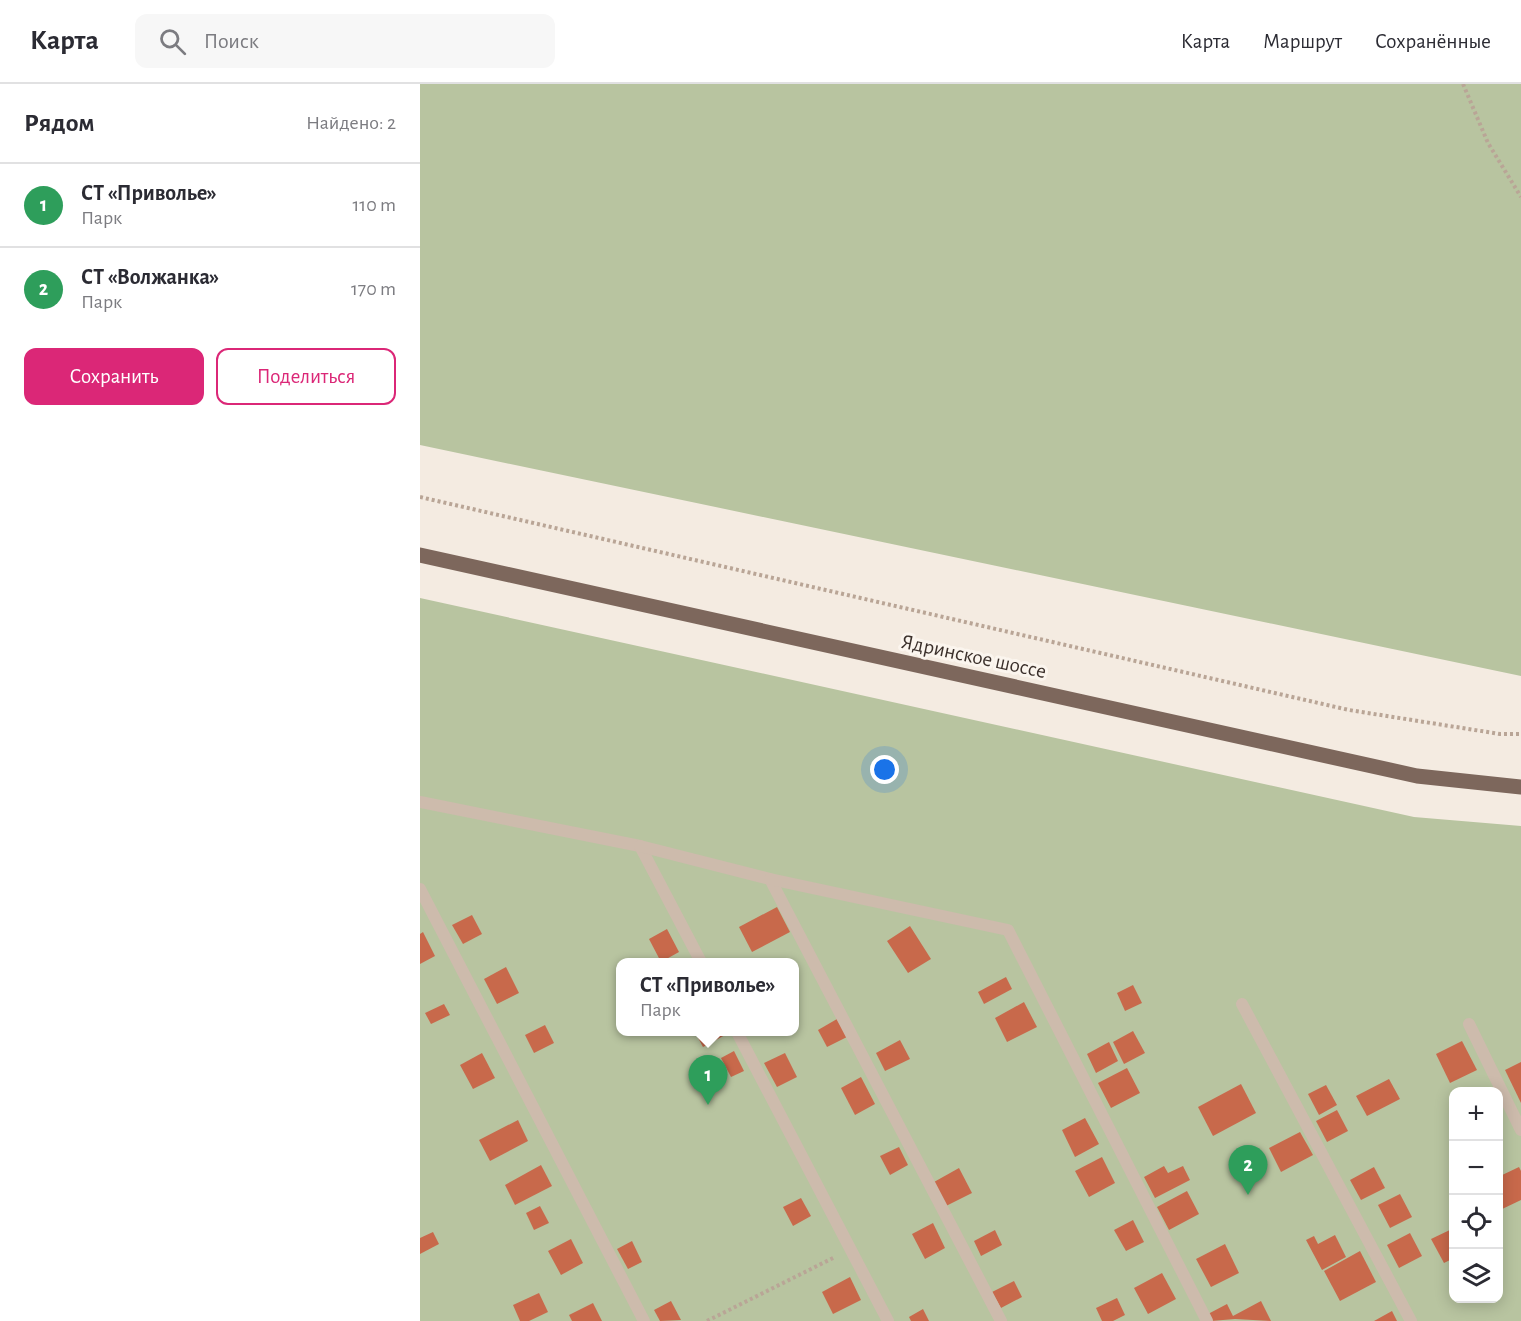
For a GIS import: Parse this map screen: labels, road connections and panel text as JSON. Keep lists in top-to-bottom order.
{
  "streets": {
    "main road": ["Ядринское шоссе"]
  },
  "page": {
    "header": "Карта",
    "search": "Поиск",
    "nav": ["Карта", "Маршрут", "Сохранённые"],
    "heading": ["Рядом", "Найдено: 2"],
    "list": [
      {
        "mark": "1",
        "name": "СТ «Приволье»",
        "note": "Парк",
        "value": "110 m"
      },
      {
        "mark": "2",
        "name": "СТ «Волжанка»",
        "note": "Парк",
        "value": "170 m"
      }
    ],
    "buttons": ["Сохранить", "Поделиться"],
    "popup": ["СТ «Приволье»", "Парк"],
    "pins": ["1", "2"],
    "map_buttons": ["+", "−"]
  }
}
